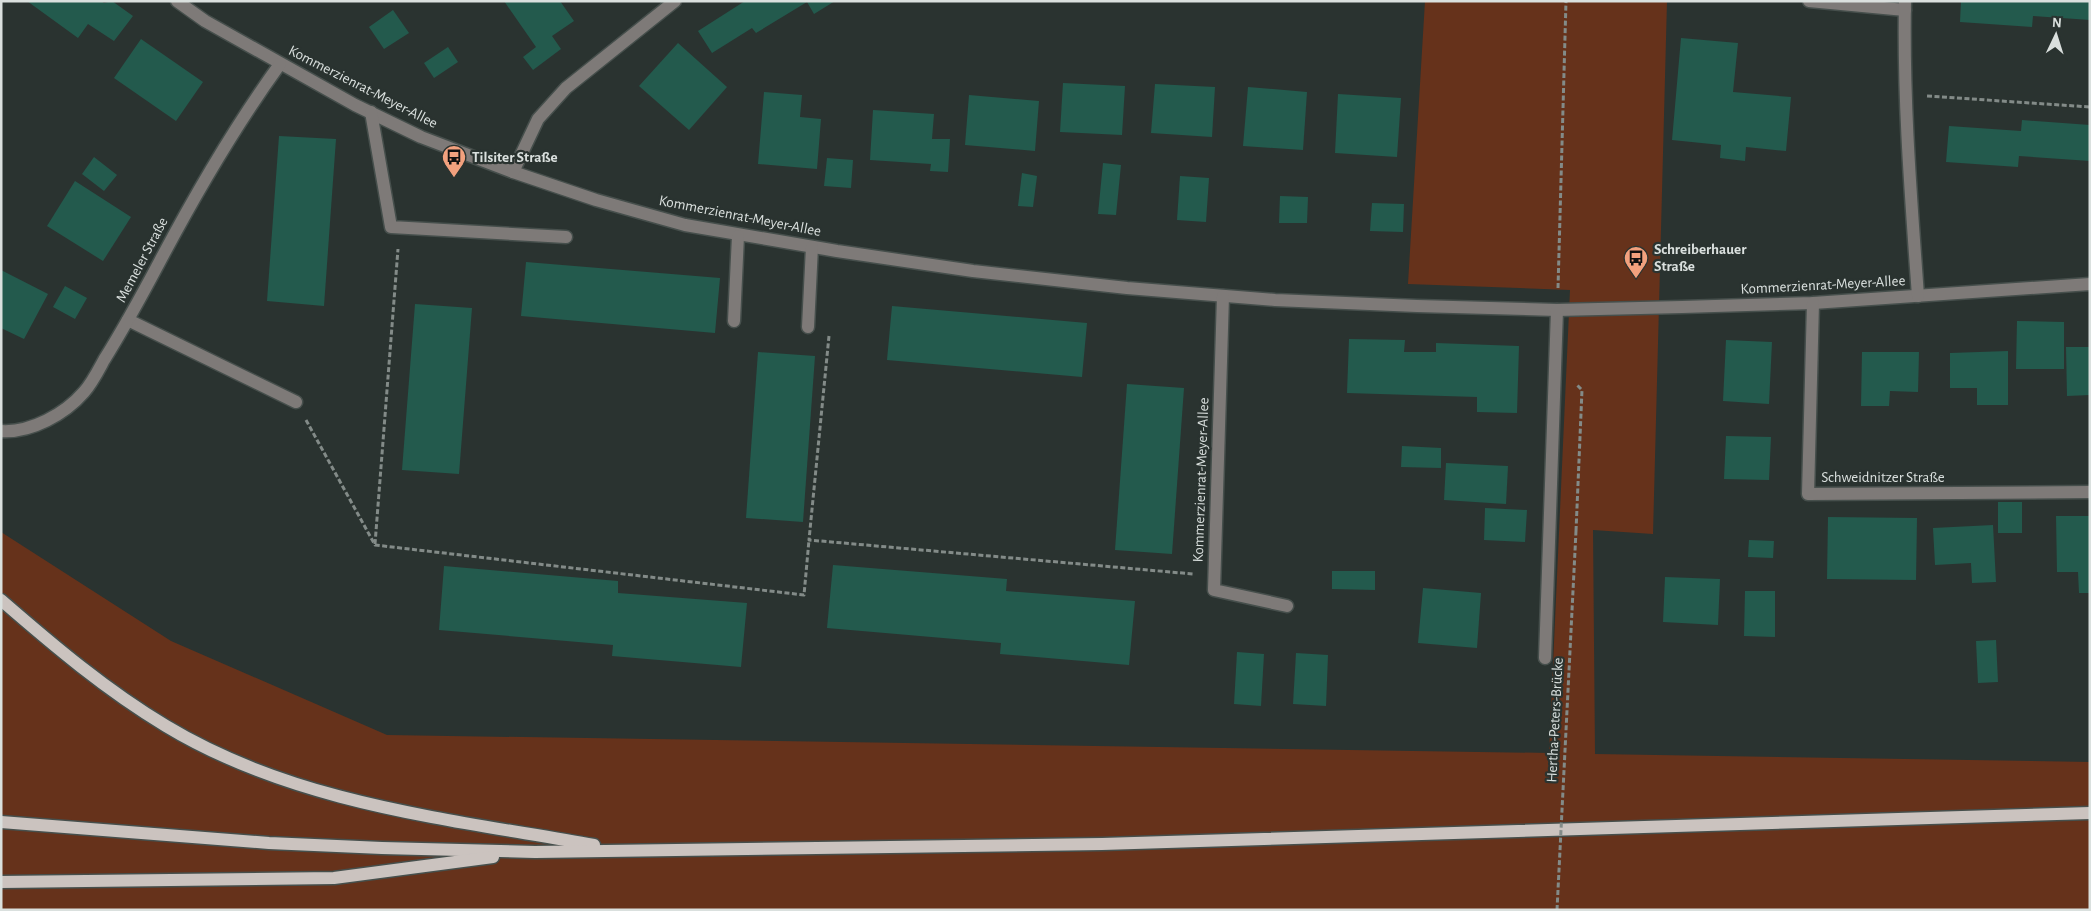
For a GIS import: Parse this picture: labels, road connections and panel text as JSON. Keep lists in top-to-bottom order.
{
  "streets": {
    "street": ["Kommerzienrat-Meyer-Allee", "Memeler Straße", "Schweidnitzer Straße"],
    "path": ["Hertha-Peters-Brücke"]
  },
  "crossings": [
    ["Kommerzienrat-Meyer-Allee", "Memeler Straße"],
    ["Kommerzienrat-Meyer-Allee", "Schweidnitzer Straße"]
  ],
  "places": {
    "bus stop": ["Tilsiter Straße", "Schreiberhauer Straße"]
  },
  "north": "top"
}
